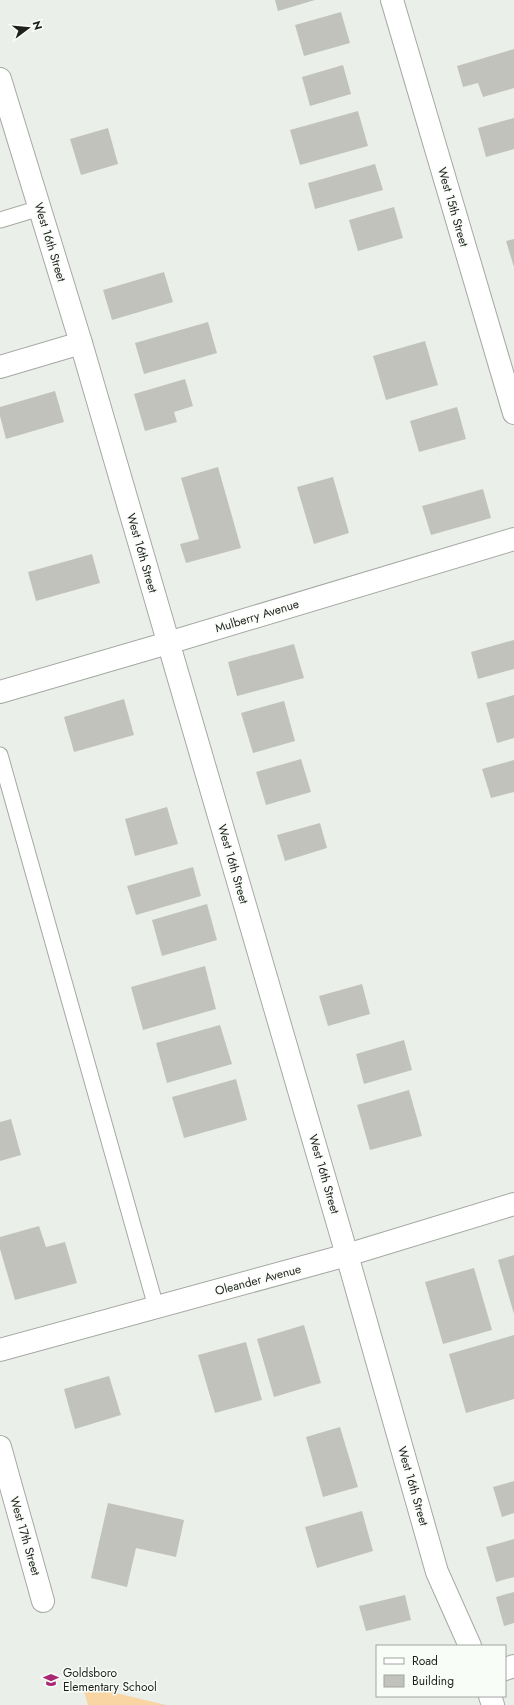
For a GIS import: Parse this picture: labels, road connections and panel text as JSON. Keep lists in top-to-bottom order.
{
  "streets": {
    "street": [
      "West 15th Street",
      "West 16th Street",
      "Mulberry Avenue",
      "Oleander Avenue",
      "West 17th Street"
    ]
  },
  "crossings": [
    ["West 16th Street", "Mulberry Avenue"],
    ["West 16th Street", "Oleander Avenue"]
  ],
  "places": {
    "school or university": ["Goldsboro Elementary School"]
  },
  "legend": ["Road", "Building"],
  "north": "right"
}
